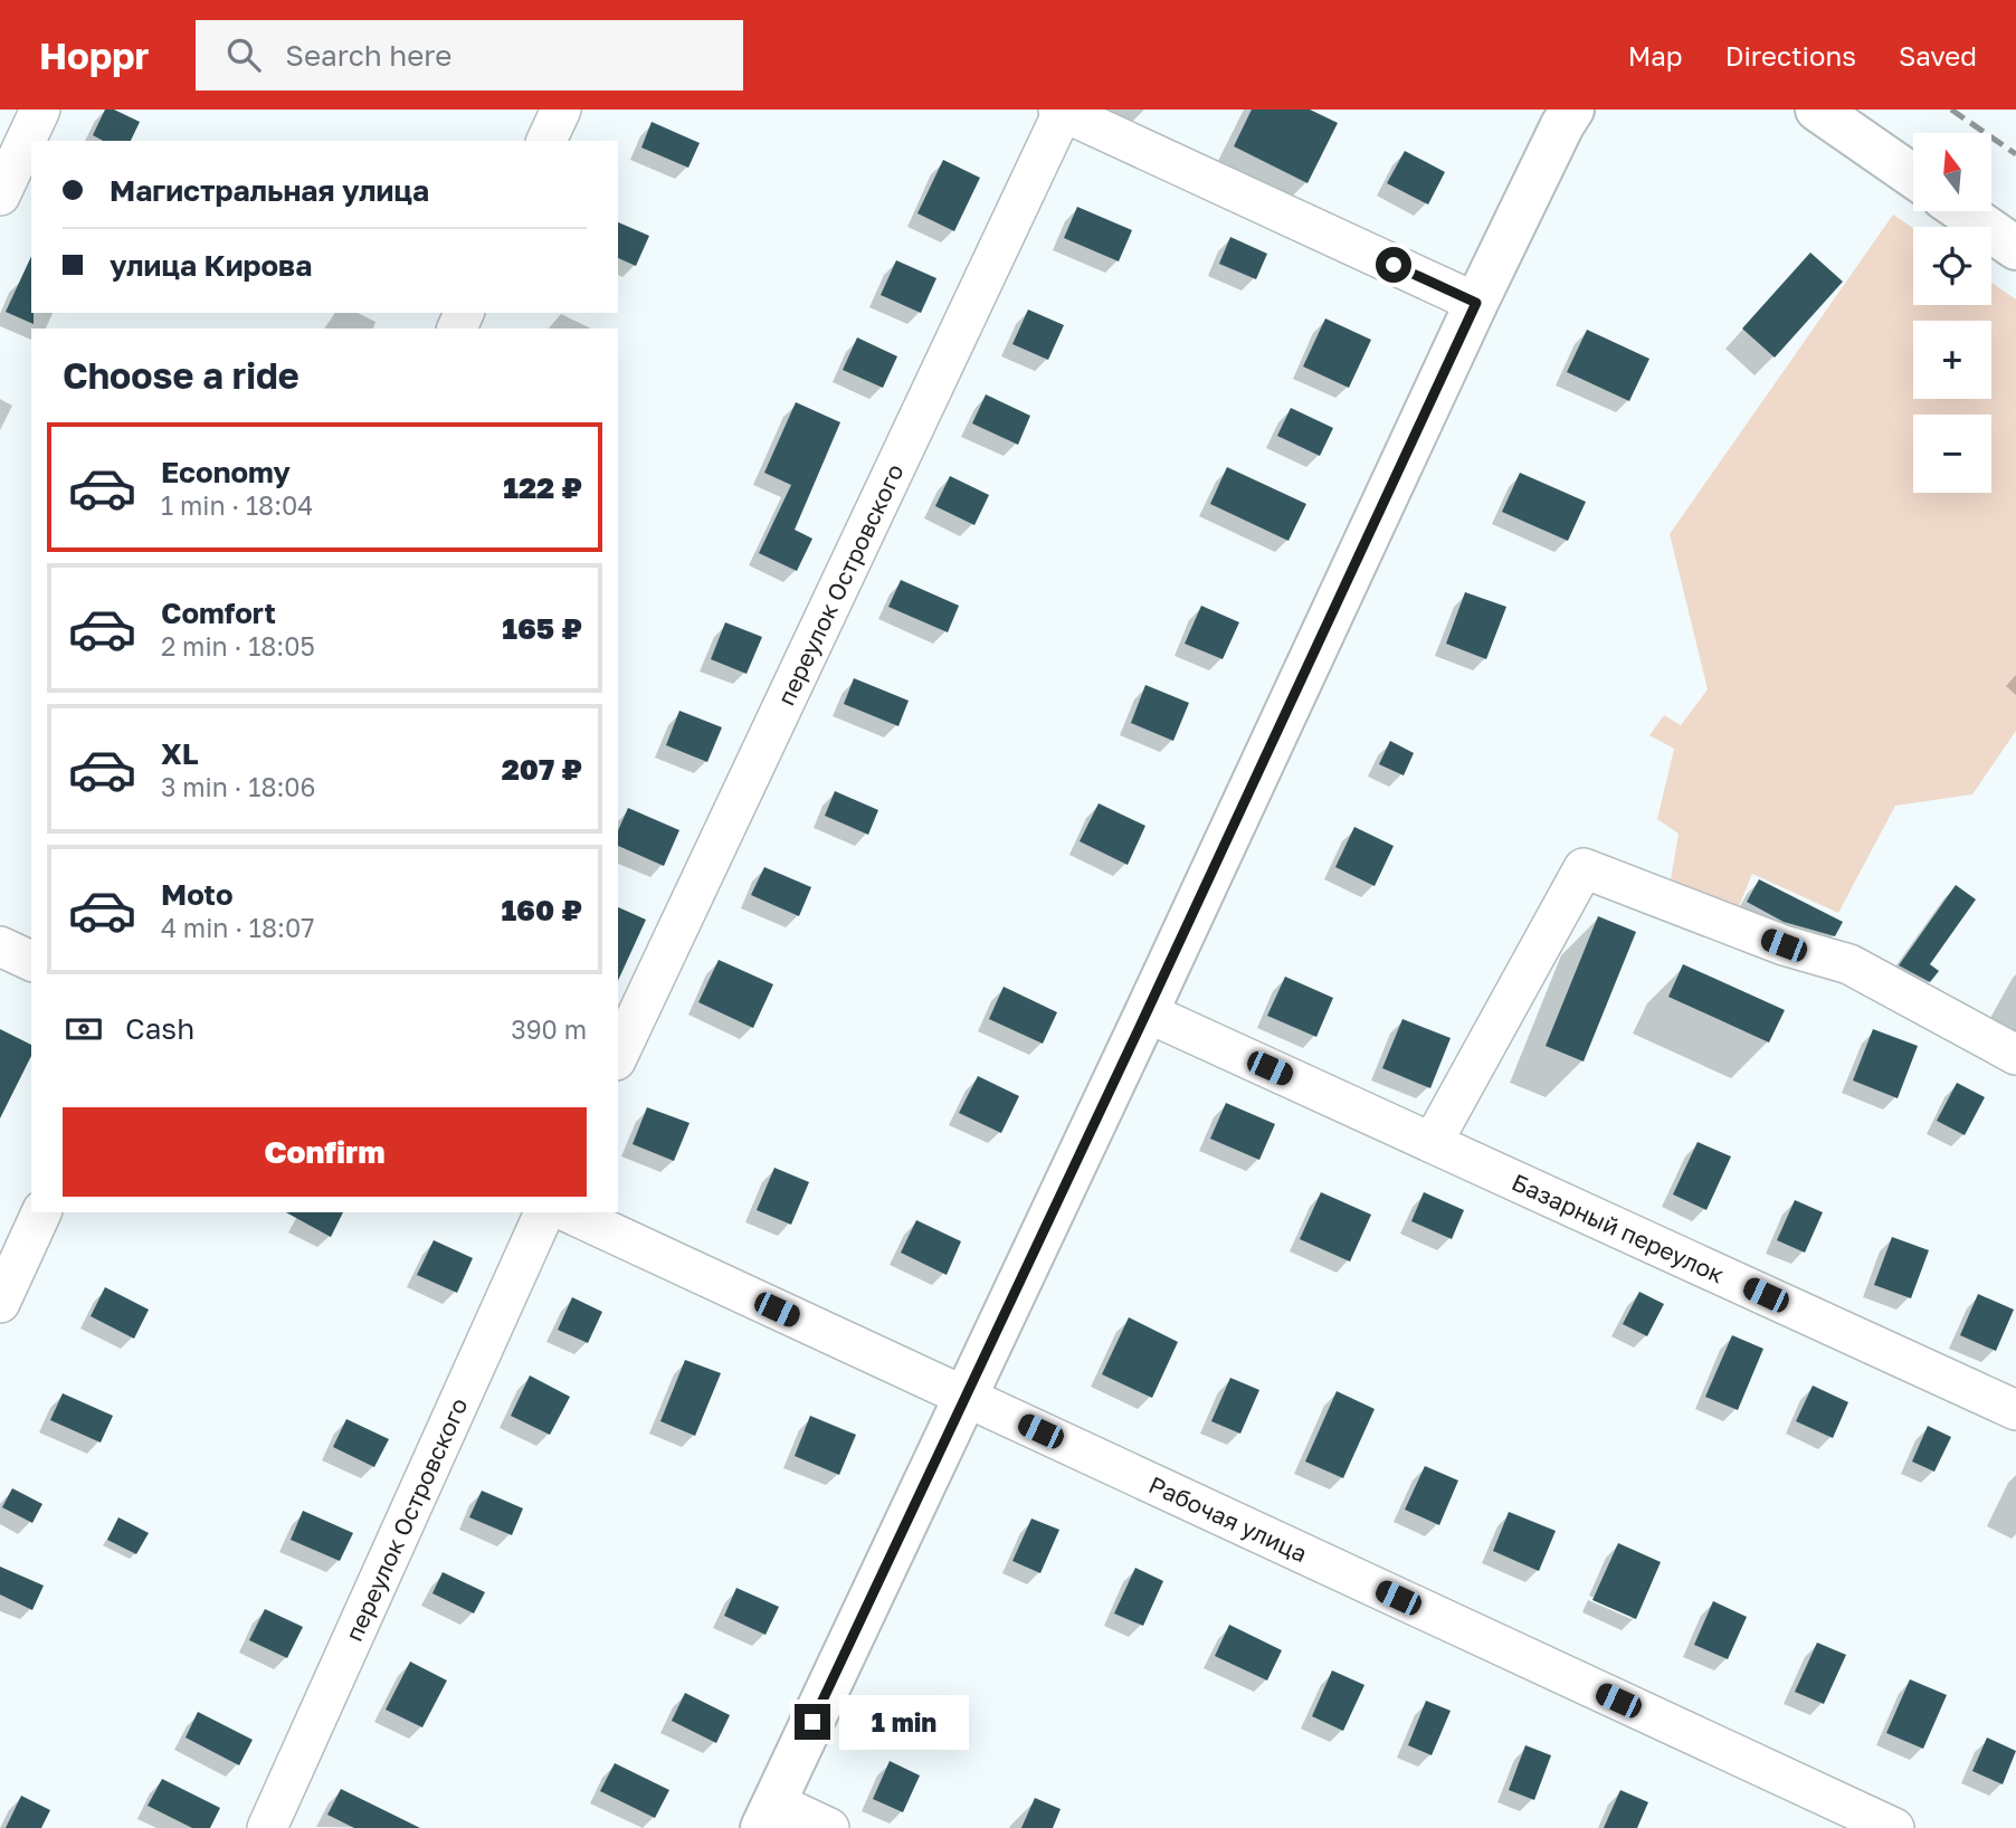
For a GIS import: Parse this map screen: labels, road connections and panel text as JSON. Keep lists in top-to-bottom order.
{
  "streets": {
    "street": ["переулок Островского", "Базарный переулок", "Рабочая улица"]
  },
  "north": "top",
  "page": {
    "header": "Hoppr",
    "search": "Search here",
    "nav": ["Map", "Directions", "Saved"],
    "map_buttons": ["+", "−"],
    "banner": ["Магистральная улица", "улица Кирова"],
    "heading": "Choose a ride",
    "list": [
      {
        "name": "Economy",
        "note": "1 min · 18:04",
        "value": "122 ₽"
      },
      {
        "name": "Comfort",
        "note": "2 min · 18:05",
        "value": "165 ₽"
      },
      {
        "name": "XL",
        "note": "3 min · 18:06",
        "value": "207 ₽"
      },
      {
        "name": "Moto",
        "note": "4 min · 18:07",
        "value": "160 ₽"
      }
    ],
    "pay": ["Cash", "390 m"],
    "buttons": "Confirm",
    "bubble": "1 min"
  }
}
